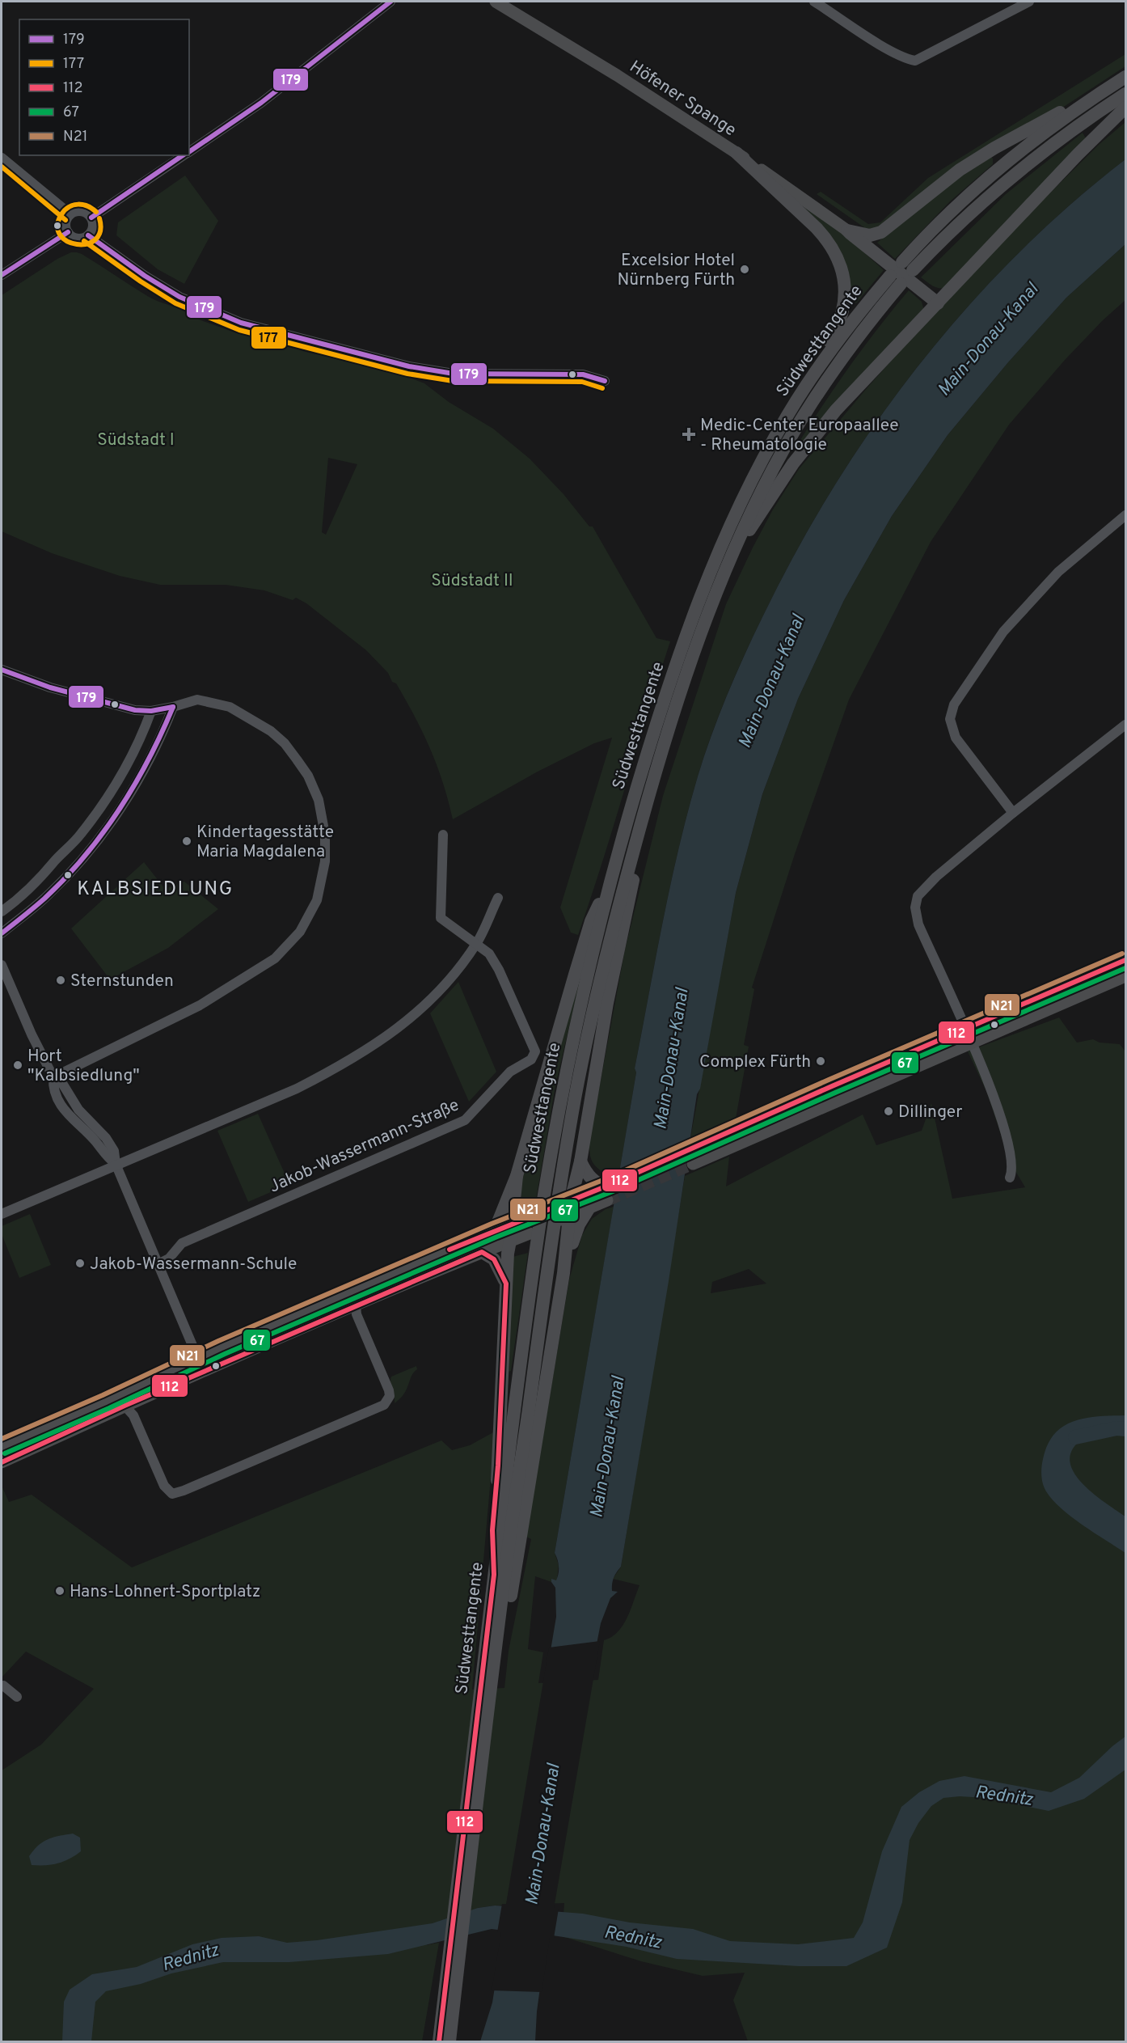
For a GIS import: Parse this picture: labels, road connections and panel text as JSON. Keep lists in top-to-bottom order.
{
  "streets": {
    "highway": ["Südwesttangente"],
    "main road": ["Höfener Spange"],
    "street": ["Jakob-Wassermann-Straße"]
  },
  "districts": ["KALBSIEDLUNG"],
  "water": ["Main-Donau-Kanal", "Rednitz"],
  "parks": ["Südstadt I", "Südstadt II"],
  "places": {
    "other": [
      "Excelsior Hotel Nürnberg Fürth",
      "Kindertagesstätte Maria Magdalena",
      "Sternstunden",
      "Complex Fürth",
      "Hort \"Kalbsiedlung\"",
      "Dillinger",
      "Jakob-Wassermann-Schule",
      "Hans-Lohnert-Sportplatz"
    ],
    "health": ["Medic-Center Europaallee - Rheumatologie"]
  },
  "lines": [
    "transit line 179",
    "transit line 177",
    "transit line N21",
    "transit line 112",
    "transit line 67"
  ],
  "legend": [
    "179",
    "177",
    "112",
    "67",
    "N21"
  ]
}
